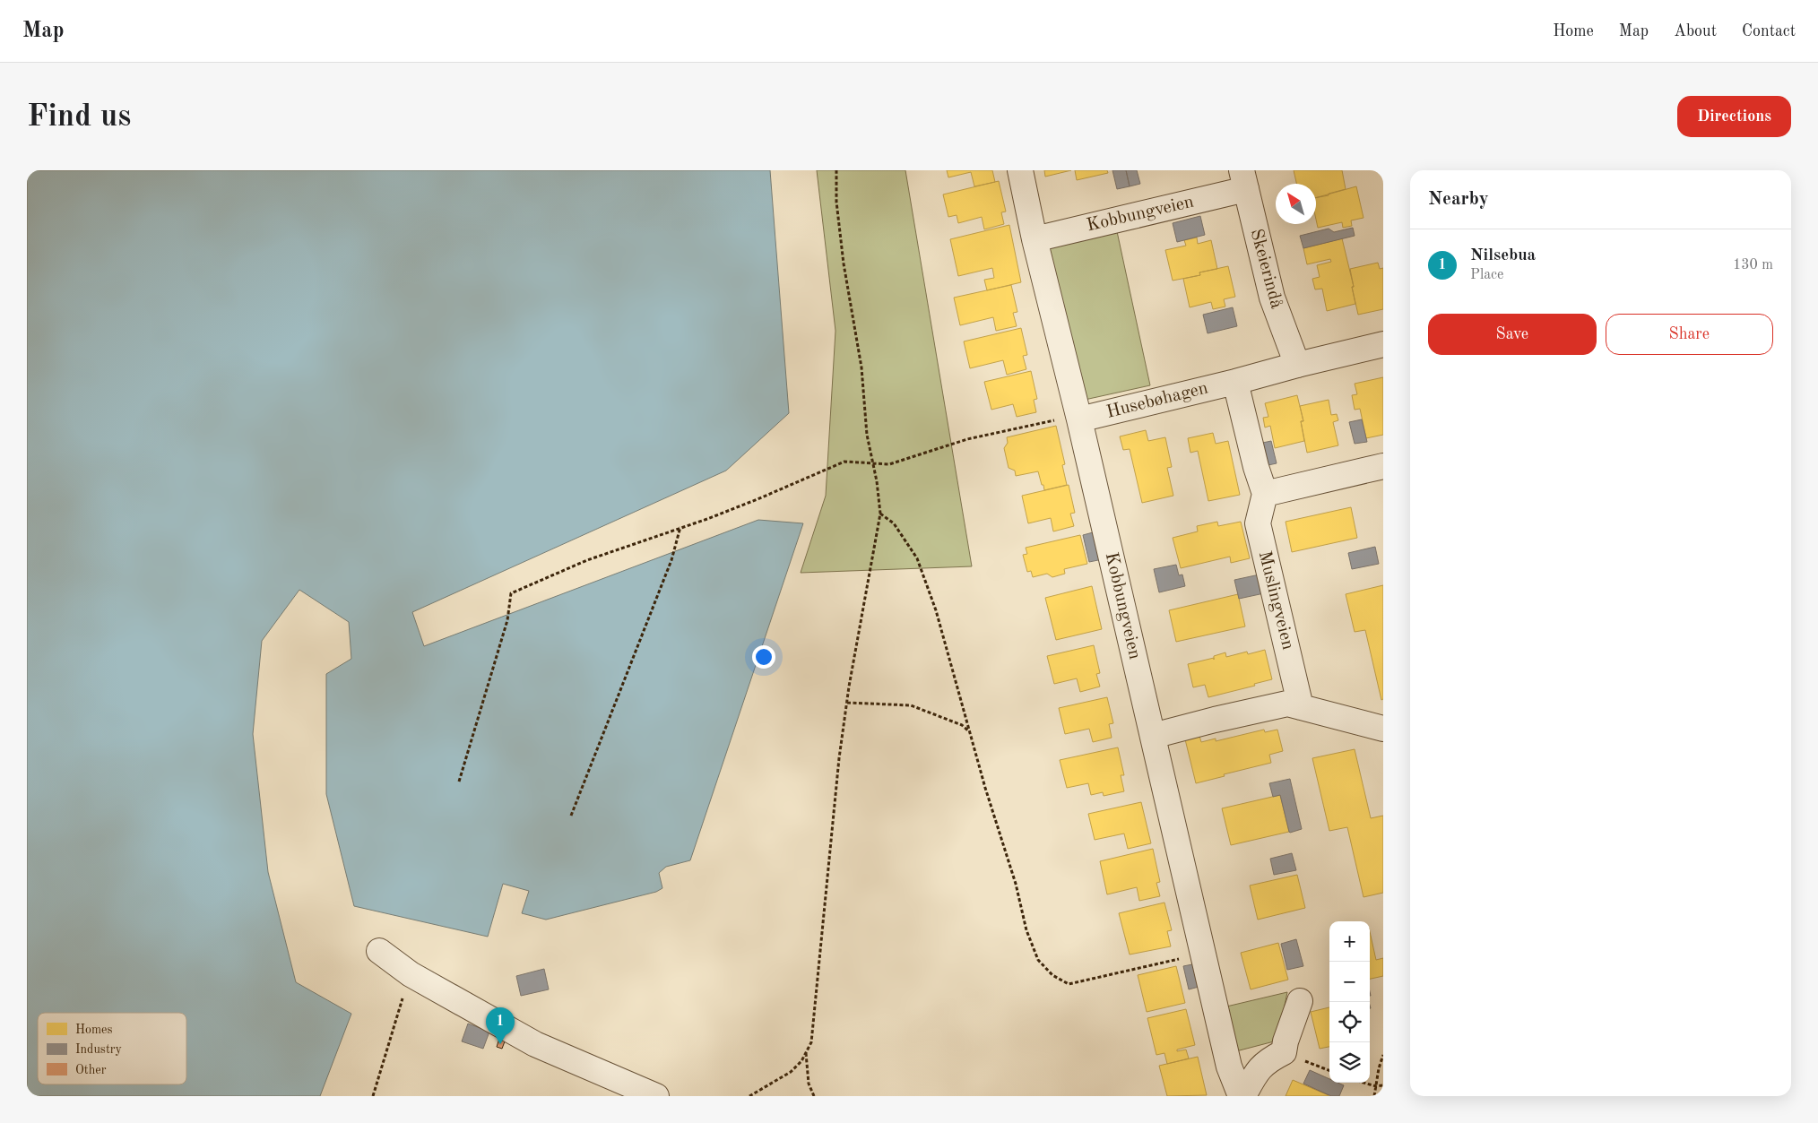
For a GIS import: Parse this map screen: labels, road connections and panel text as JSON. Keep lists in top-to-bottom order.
{
  "streets": {
    "street": [
      "Kobbungveien",
      "Skeierindå",
      "Husebøhagen",
      "Muslingveien"
    ]
  },
  "crossings": [
    ["Kobbungveien", "Skeierindå"],
    ["Kobbungveien", "Husebøhagen"],
    ["Skeierindå", "Husebøhagen"]
  ],
  "legend": ["Homes", "Industry", "Other"],
  "north": "top left",
  "page": {
    "header": "Map",
    "nav": [
      "Home",
      "Map",
      "About",
      "Contact"
    ],
    "buttons": [
      "Directions",
      ["Save", "Share"]
    ],
    "title": "Find us",
    "heading": "Nearby",
    "list": [
      {
        "mark": "1",
        "name": "Nilsebua",
        "note": "Place",
        "value": "130 m"
      }
    ],
    "map_buttons": ["+", "−"],
    "pins": "1"
  }
}
